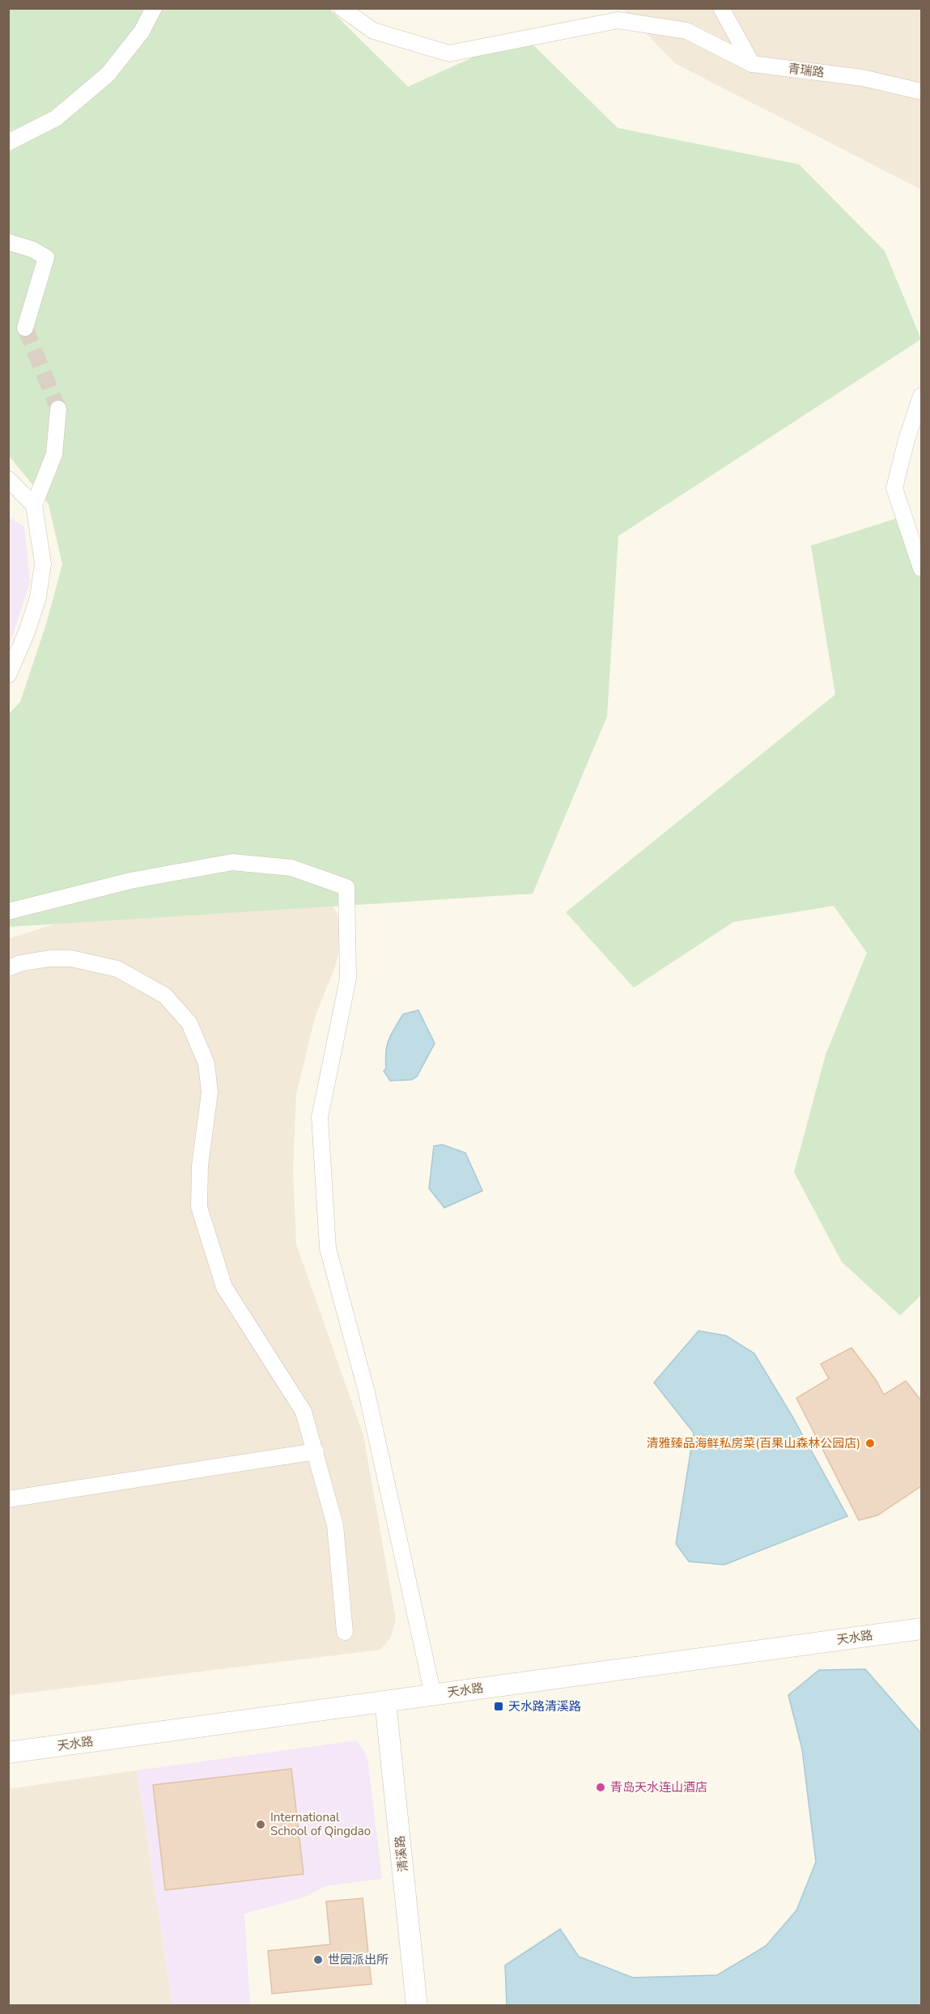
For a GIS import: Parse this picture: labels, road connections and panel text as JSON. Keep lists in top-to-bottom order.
{
  "streets": {
    "street": ["青瑞路", "天水路", "清溪路"]
  },
  "crossings": [
    ["天水路", "清溪路"]
  ],
  "places": {
    "other": [
      "清雅臻品海鲜私房菜(百果山森林公园店)",
      "青岛天水连山酒店",
      "International School of Qingdao",
      "世园派出所"
    ],
    "transit": ["天水路清溪路"]
  }
}
